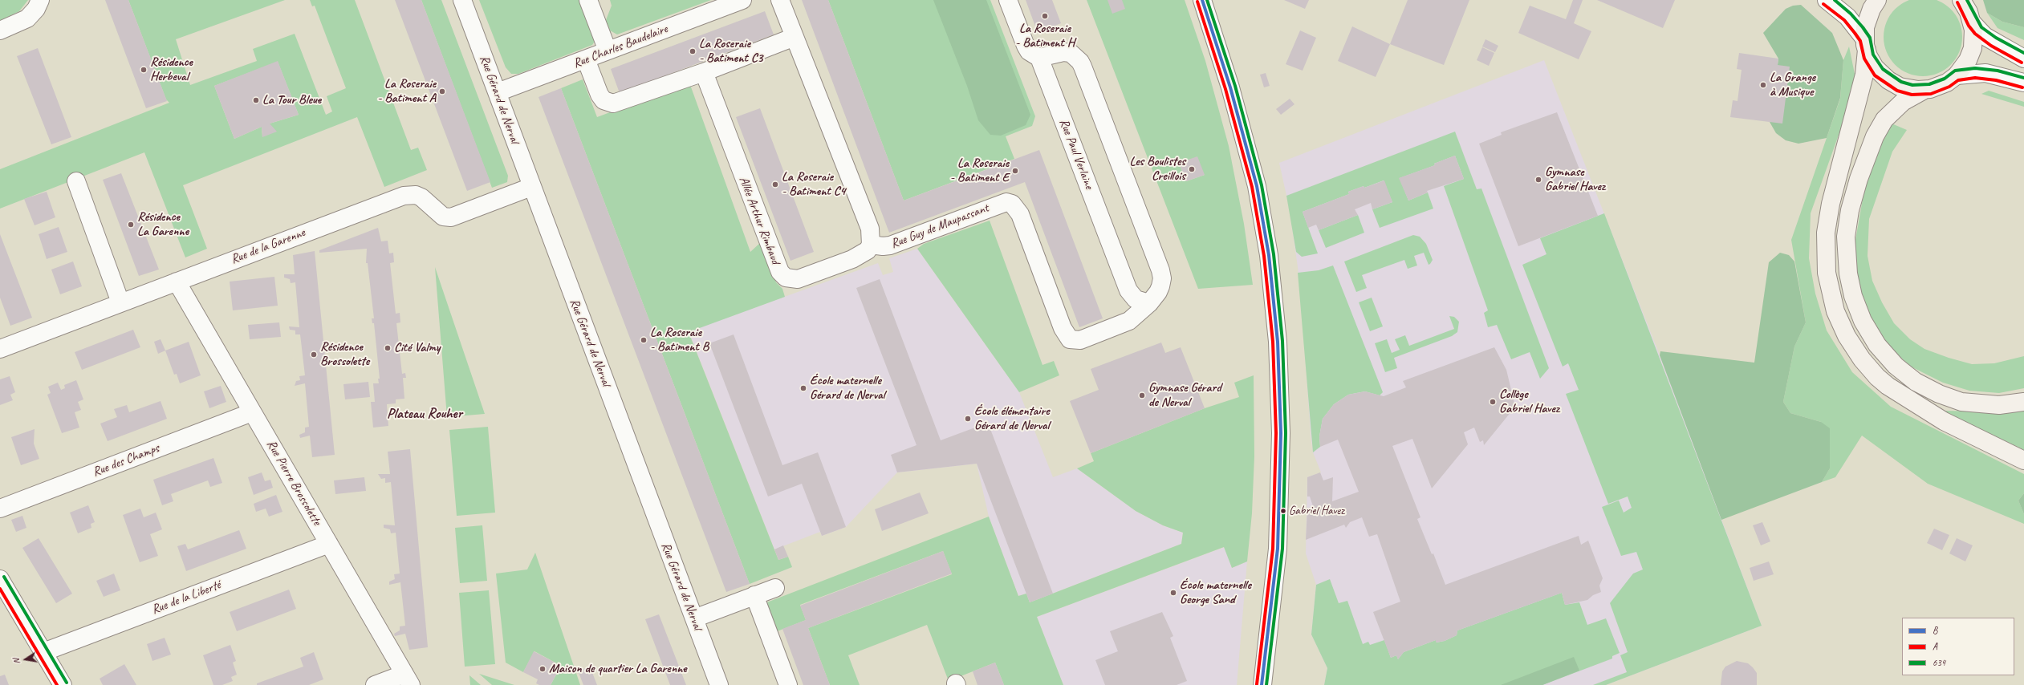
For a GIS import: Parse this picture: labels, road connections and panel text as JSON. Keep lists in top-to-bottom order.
{
  "streets": {
    "street": [
      "Rue Charles Baudelaire",
      "Rue Gérard de Nerval",
      "Rue Paul Verlaine",
      "Allée Arthur Rimbaud",
      "Rue Guy de Maupassant",
      "Rue de la Garenne",
      "Rue des Champs",
      "Rue Pierre Brossolette",
      "Rue de la Liberté"
    ]
  },
  "crossings": [
    ["Rue Charles Baudelaire", "Rue Gérard de Nerval"],
    ["Rue Gérard de Nerval", "Rue de la Garenne"],
    ["Rue Paul Verlaine", "Rue Guy de Maupassant"],
    ["Allée Arthur Rimbaud", "Rue Guy de Maupassant"],
    ["Rue de la Garenne", "Rue Pierre Brossolette"],
    ["Rue des Champs", "Rue Pierre Brossolette"],
    ["Rue Pierre Brossolette", "Rue de la Liberté"]
  ],
  "districts": ["Plateau Rouher"],
  "places": [
    "La Roseraie - Batiment H",
    "La Roseraie - Batiment C3",
    "Résidence Herbeval",
    "La Grange à Musique",
    "La Roseraie - Batiment A",
    "La Tour Bleue",
    "Les Boulistes Creillois",
    "La Roseraie - Batiment E",
    "Gymnase Gabriel Havez",
    "La Roseraie - Batiment C4",
    "Résidence La Garenne",
    "La Roseraie - Batiment B",
    "Cité Valmy",
    "Résidence Brossolette",
    "École maternelle Gérard de Nerval",
    "Gymnase Gérard de Nerval",
    "Collège Gabriel Havez",
    "École élémentaire Gérard de Nerval",
    "Gabriel Havez",
    "École maternelle George Sand",
    "Maison de quartier La Garenne"
  ],
  "lines": ["transit line B", "transit line 634", "transit line A"],
  "legend": ["B", "A", "634"],
  "north": "left"
}
